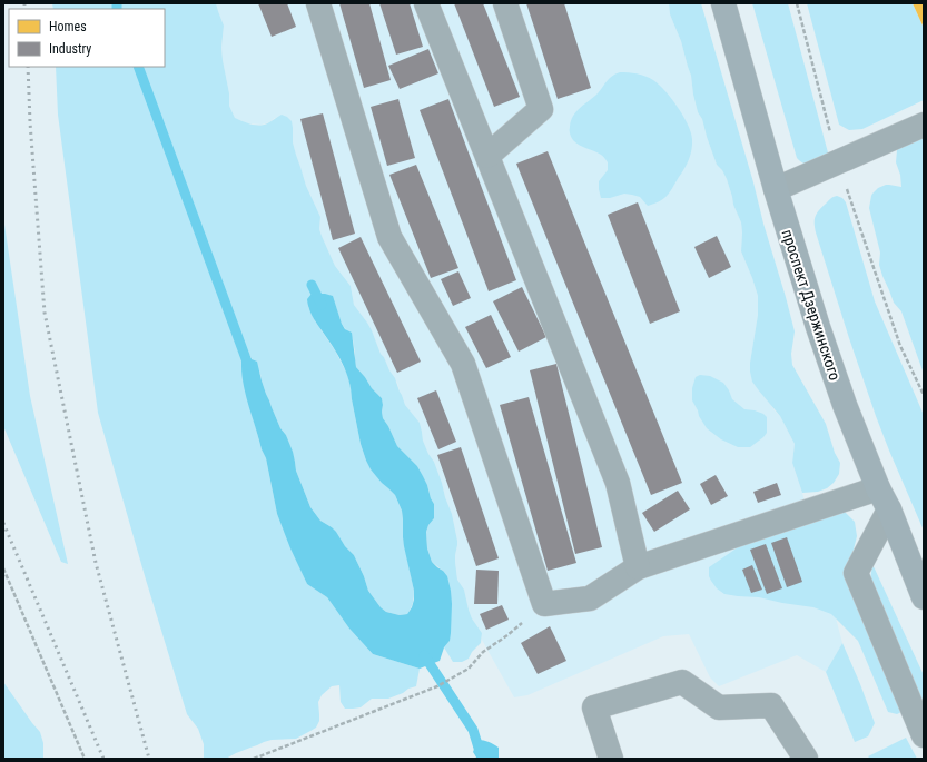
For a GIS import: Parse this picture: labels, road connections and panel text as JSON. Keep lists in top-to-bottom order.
{
  "streets": {
    "main road": ["проспект Дзержинского"]
  },
  "legend": ["Homes", "Industry"]
}
